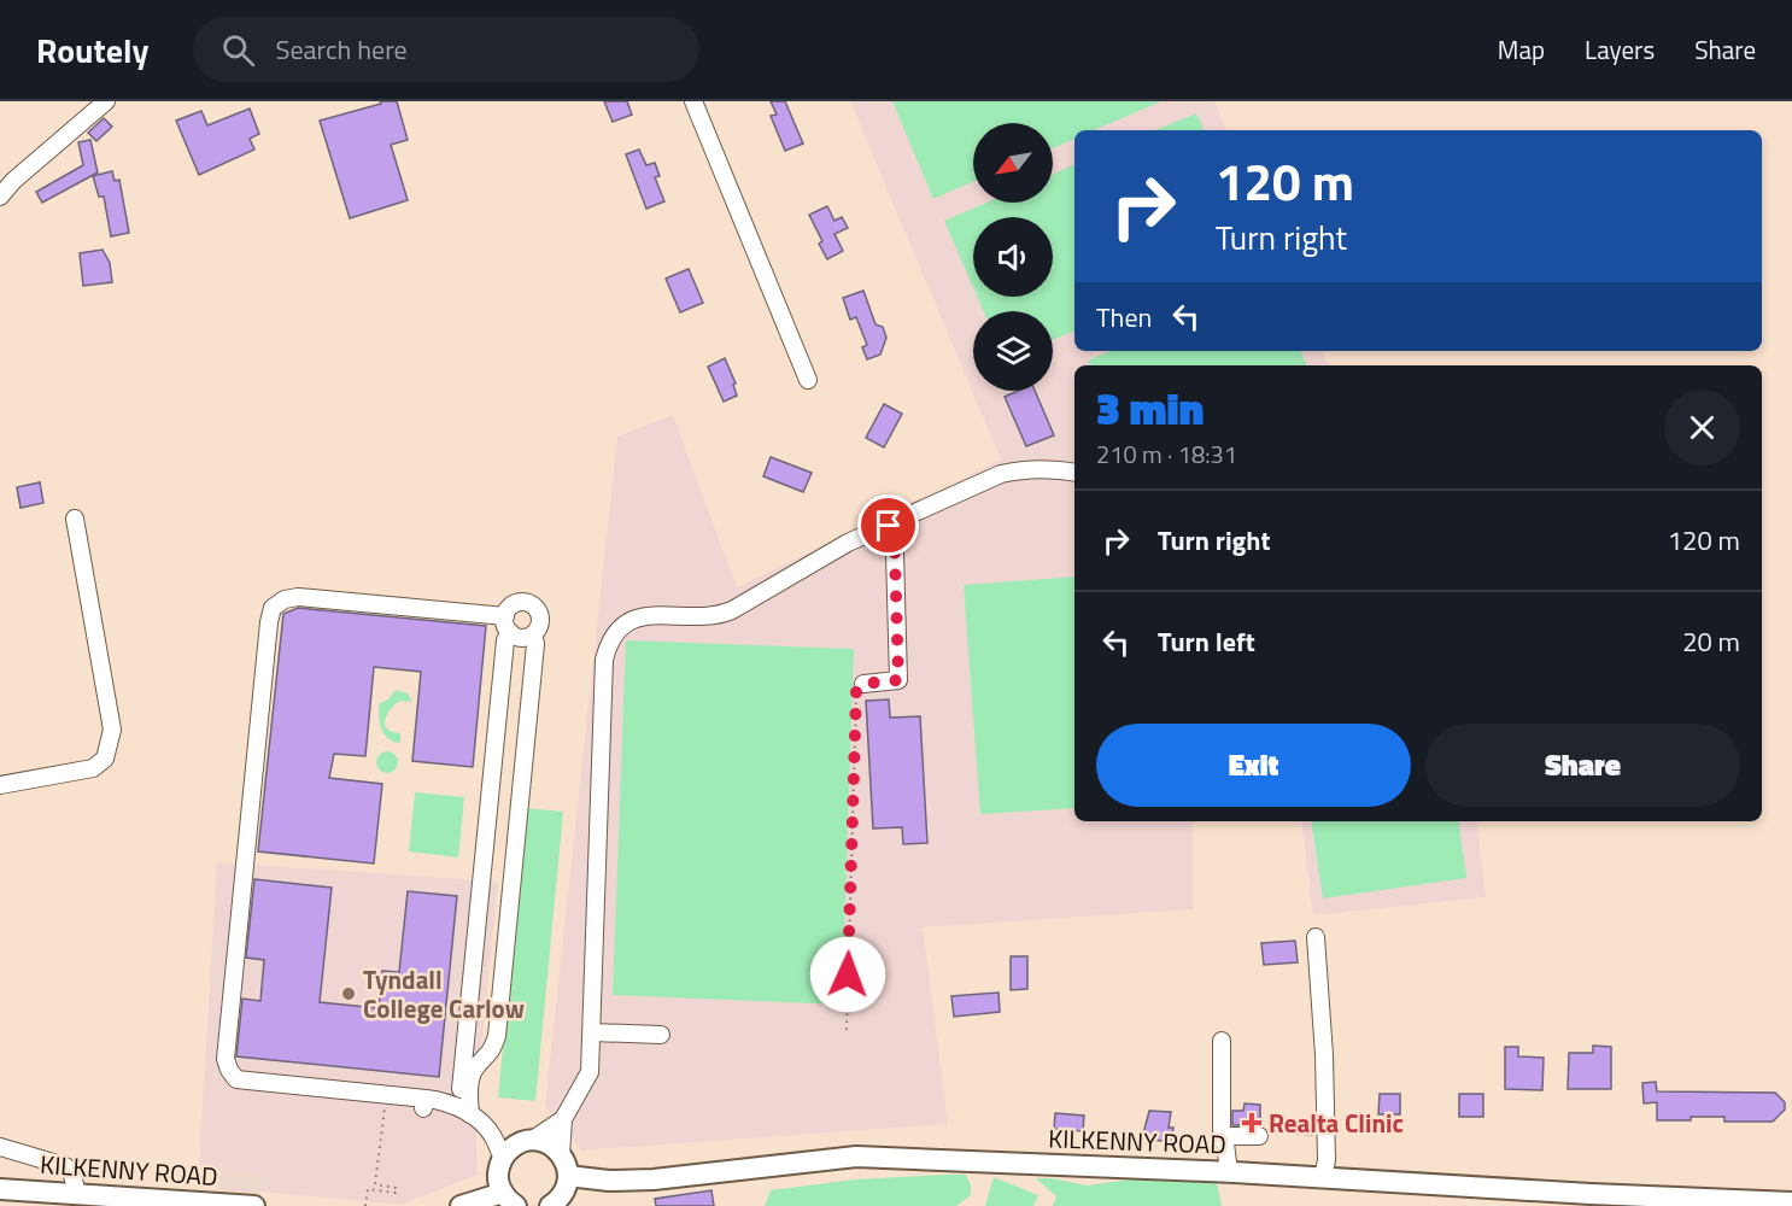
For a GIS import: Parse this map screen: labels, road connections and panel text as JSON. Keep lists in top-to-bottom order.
{
  "streets": {
    "main road": ["KILKENNY ROAD"]
  },
  "places": {
    "other": ["Tyndall College Carlow"],
    "health": ["Realta Clinic"]
  },
  "north": "bottom left",
  "page": {
    "header": "Routely",
    "search": "Search here",
    "nav": ["Map", "Layers", "Share"],
    "turn": ["120 m", "Turn right"],
    "then": "Then",
    "heading": ["3 min", "210 m · 18:31"],
    "list": [
      {
        "name": "Turn right",
        "value": "120 m"
      },
      {
        "name": "Turn left",
        "value": "20 m"
      }
    ],
    "buttons": ["Exit", "Share"]
  }
}
